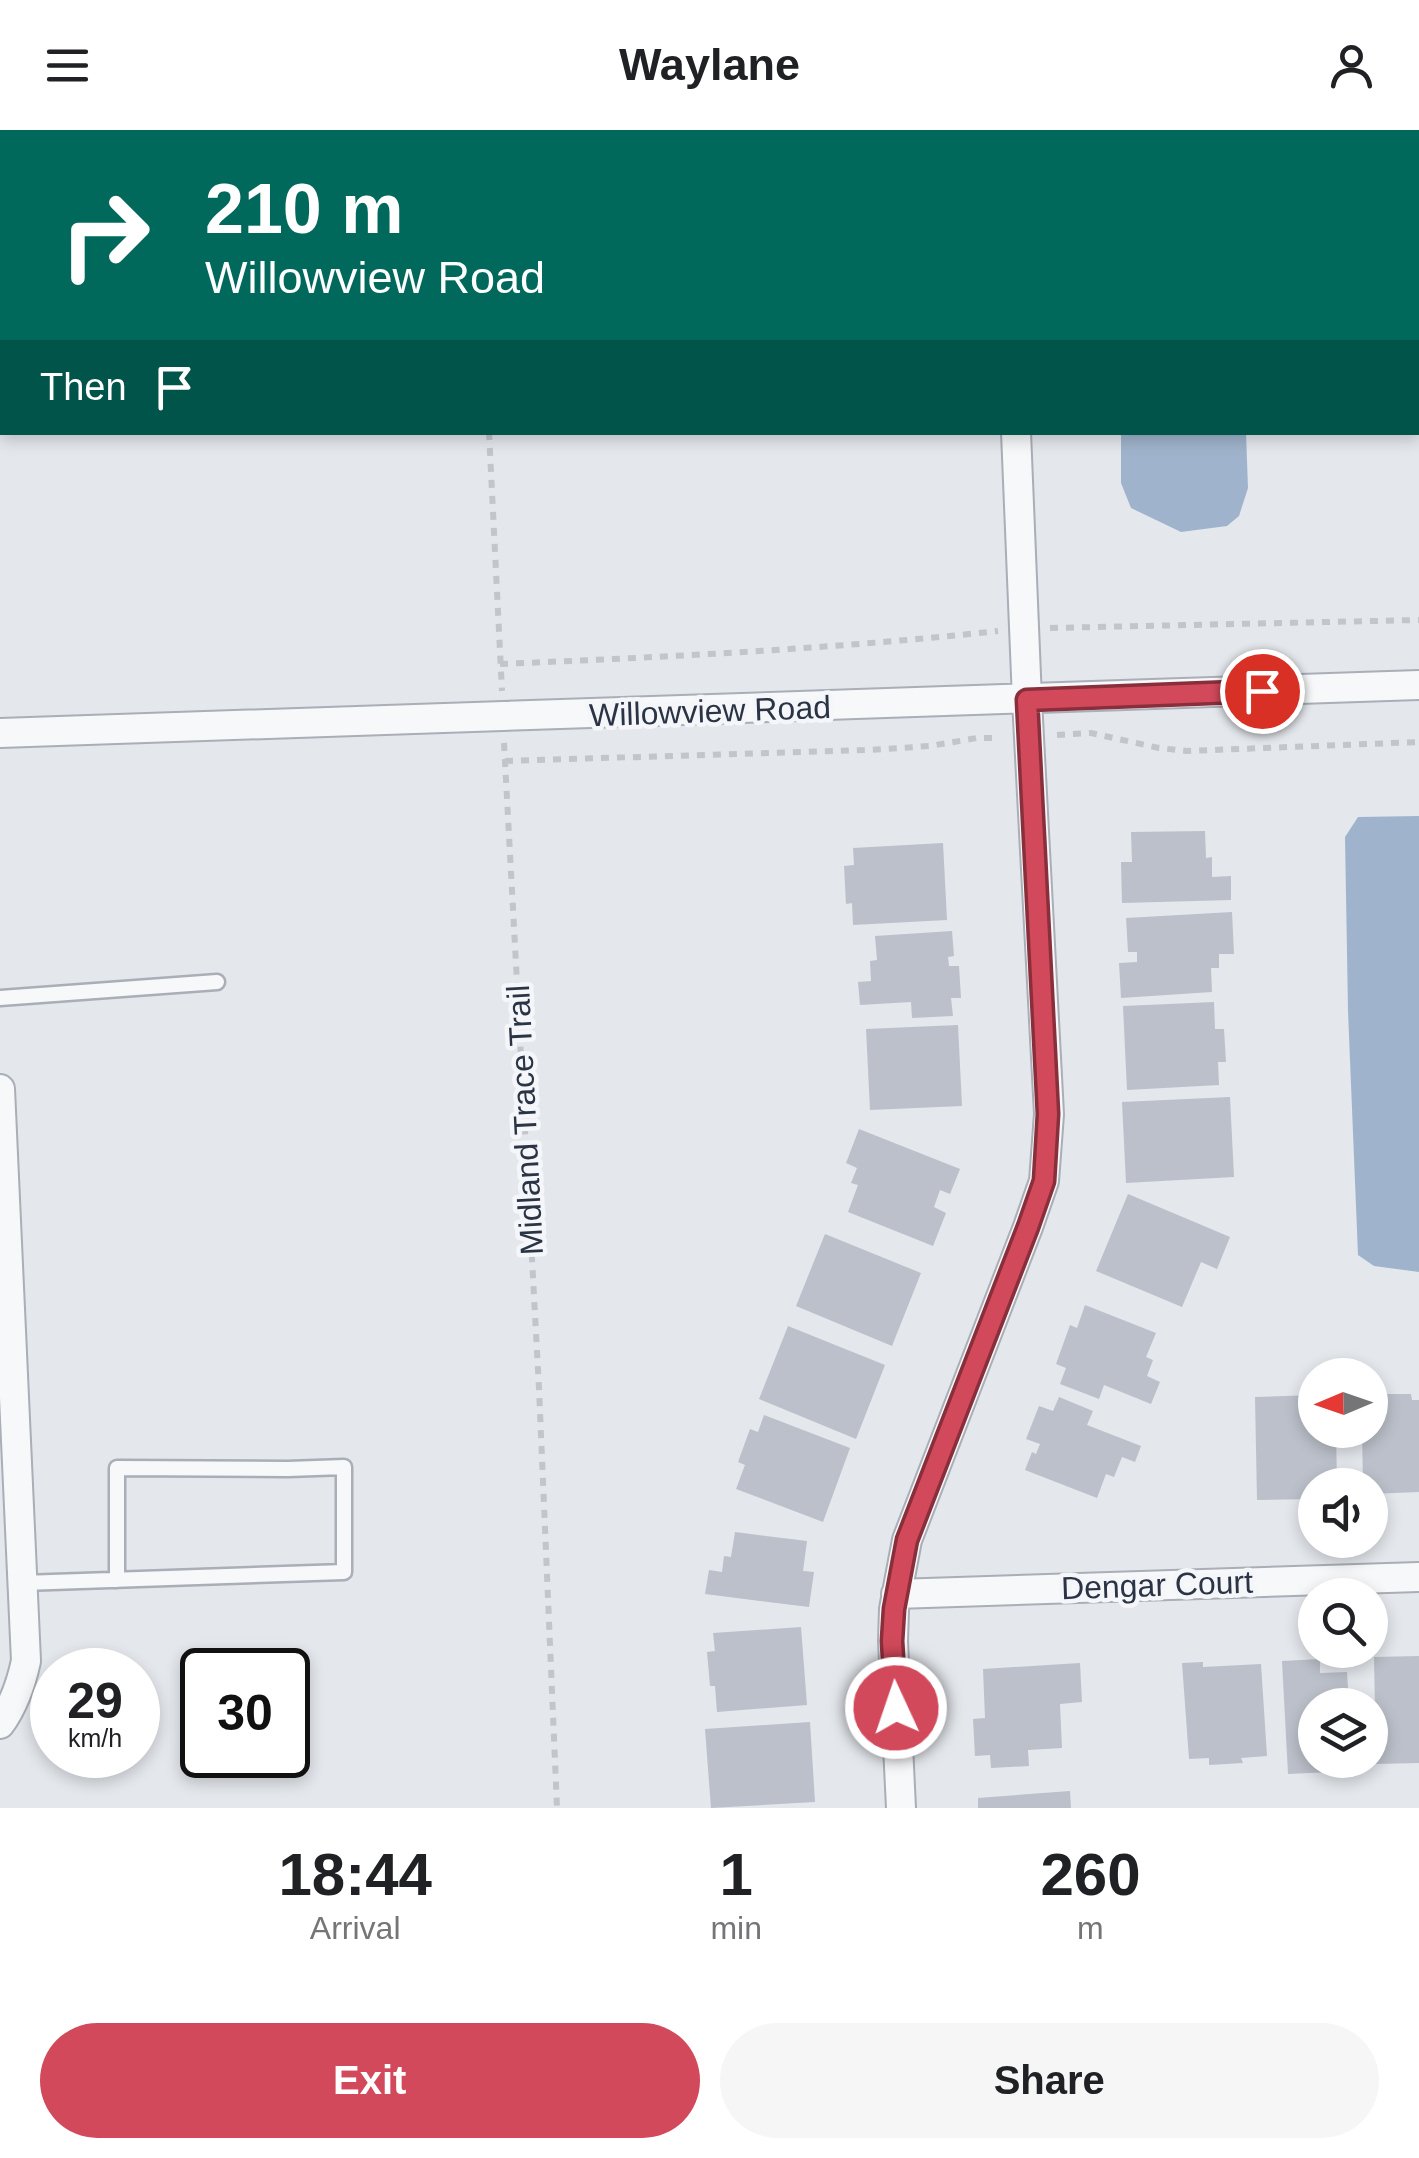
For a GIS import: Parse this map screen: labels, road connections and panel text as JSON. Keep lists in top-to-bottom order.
{
  "streets": {
    "street": ["Willowview Road", "Dengar Court"],
    "path": ["Midland Trace Trail"]
  },
  "crossings": [
    ["Willowview Road", "Midland Trace Trail"]
  ],
  "north": "left",
  "page": {
    "header": "Waylane",
    "turn": ["210 m", "Willowview Road"],
    "then": "Then",
    "speed": "29 km/h",
    "limit": "30",
    "eta": [
      "18:44",
      "Arrival",
      "1",
      "min",
      "260",
      "m"
    ],
    "buttons": ["Exit", "Share"]
  }
}
